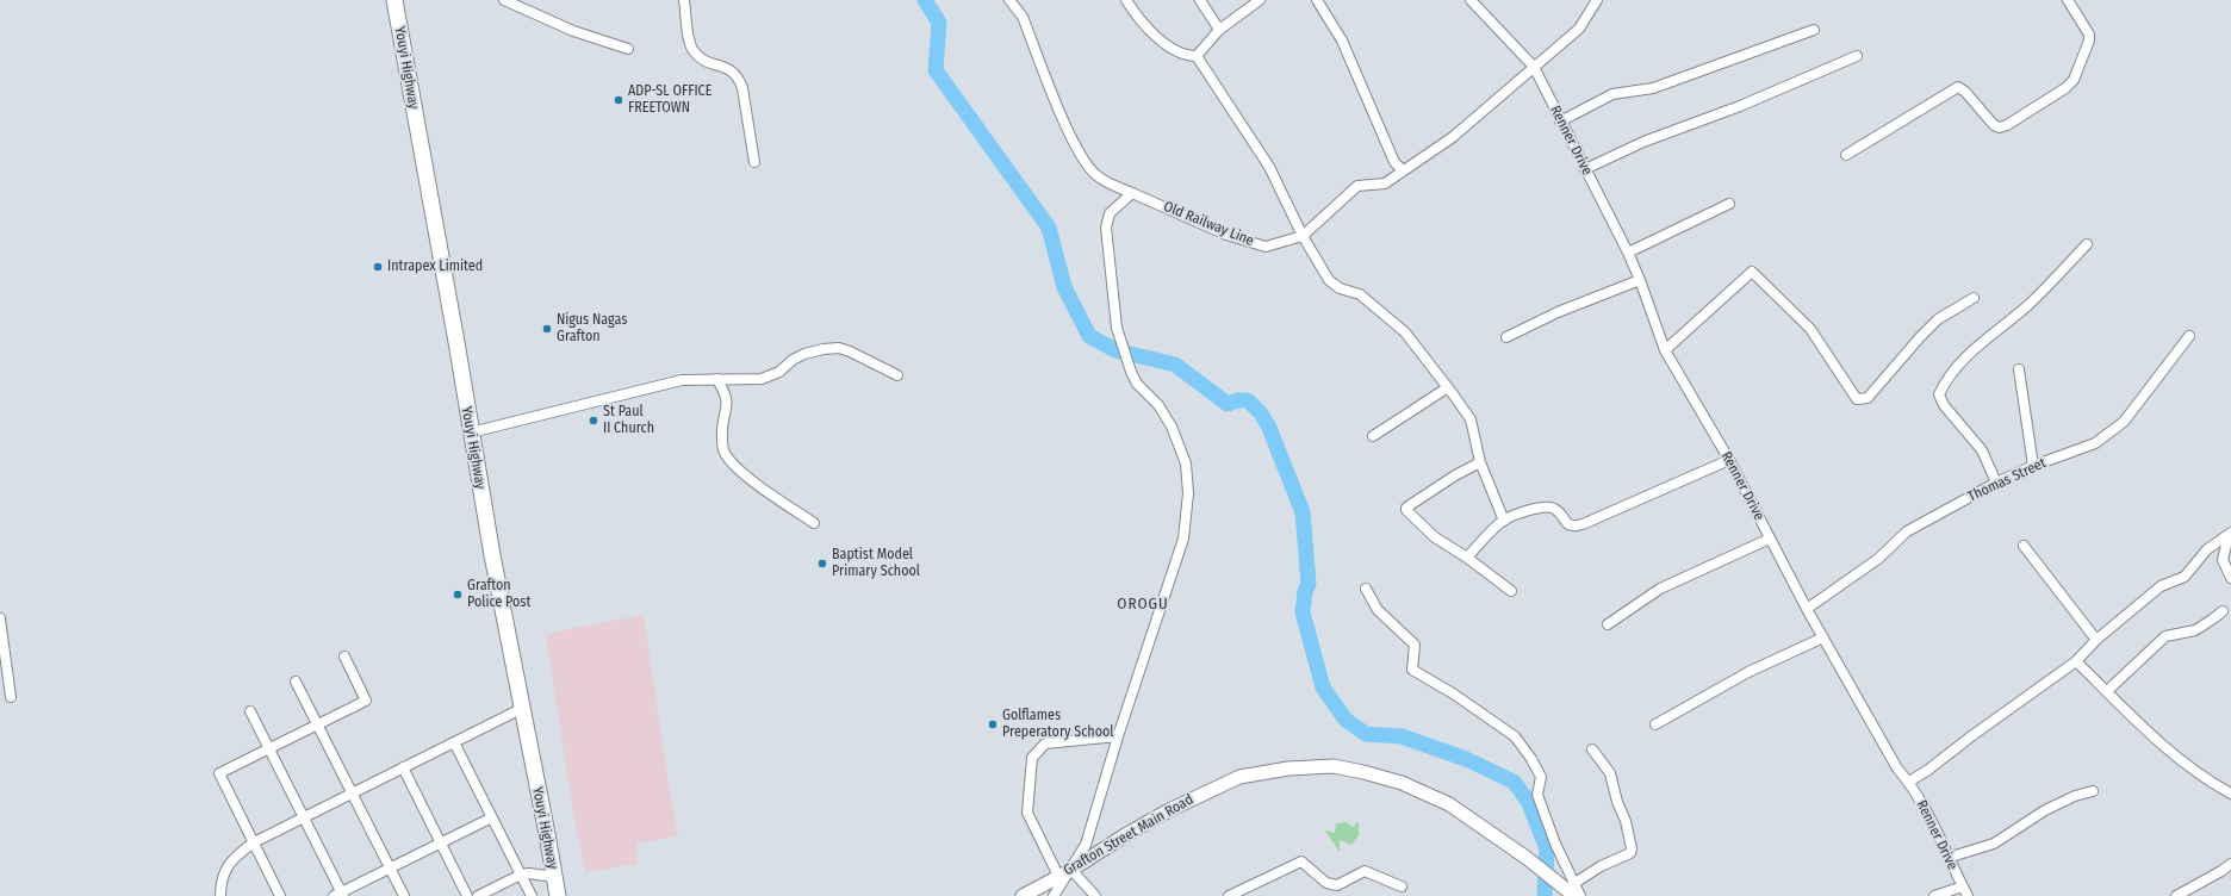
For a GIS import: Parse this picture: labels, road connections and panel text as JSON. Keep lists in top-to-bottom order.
{
  "streets": {
    "main road": ["Youyi Highway"],
    "street": [
      "Renner Drive",
      "Old Railway Line",
      "Thomas Street",
      "Grafton Street Main Road"
    ]
  },
  "crossings": [
    ["Renner Drive", "Old Railway Line"],
    ["Renner Drive", "Thomas Street"]
  ],
  "districts": ["OROGU"],
  "places": [
    "ADP-SL OFFICE FREETOWN",
    "Intrapex Limited",
    "Nigus Nagas Grafton",
    "St Paul II Church",
    "Baptist Model Primary School",
    "Grafton Police Post",
    "Golflames Preperatory School"
  ]
}
